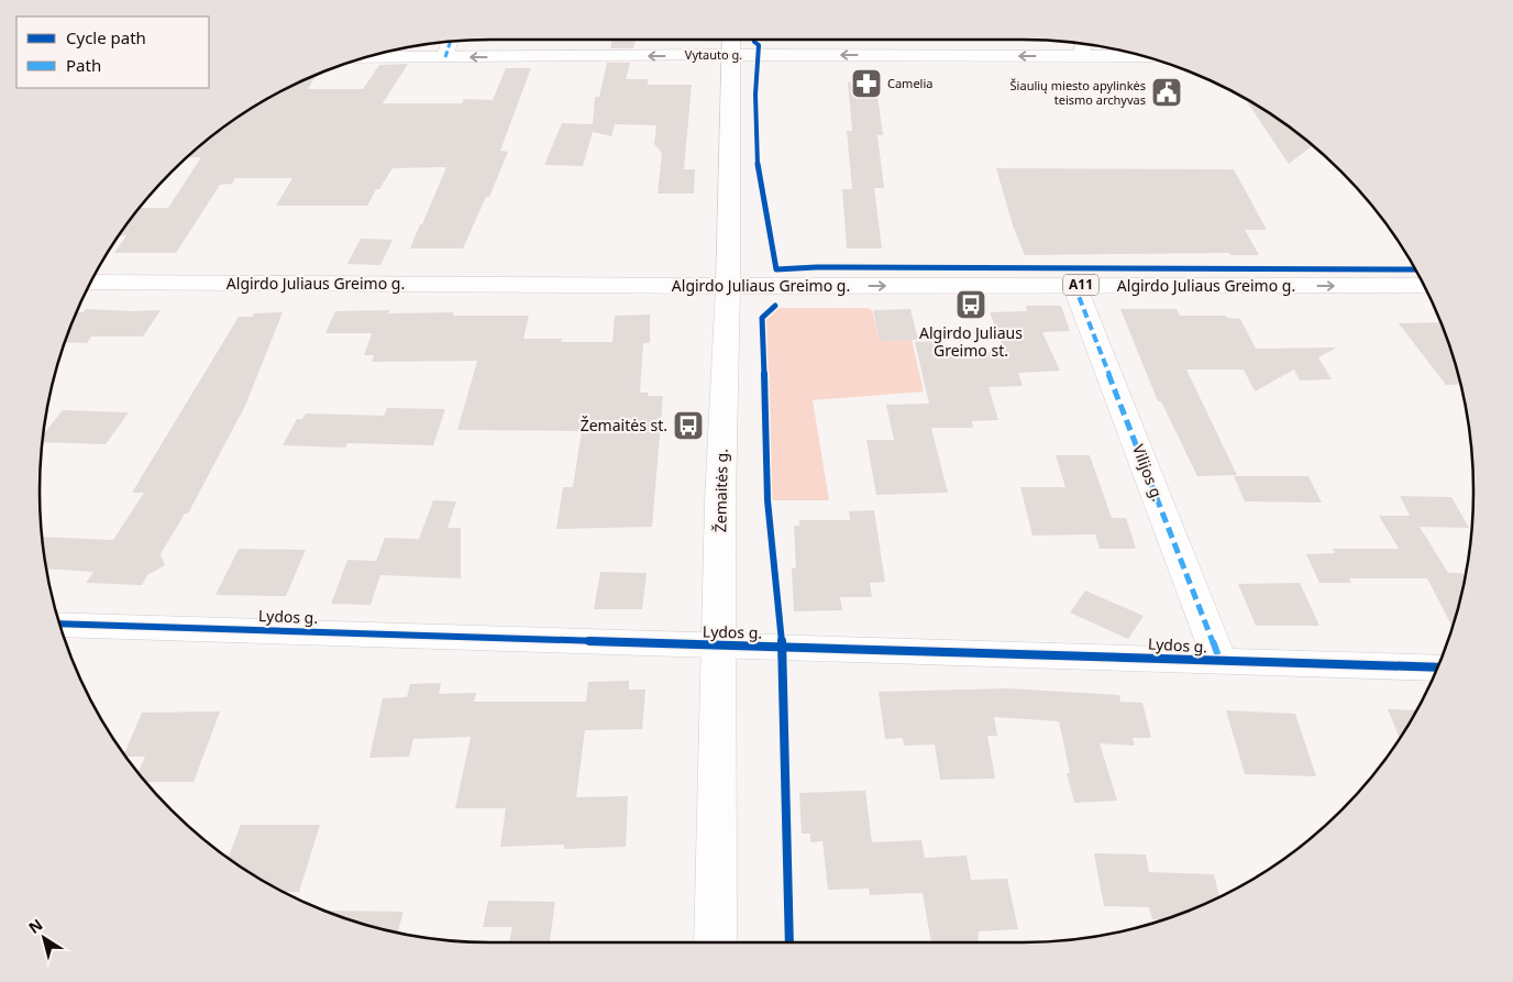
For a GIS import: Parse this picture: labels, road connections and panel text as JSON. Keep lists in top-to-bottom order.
{
  "streets": {
    "main road": [
      "Vytauto g.",
      "Algirdo Juliaus Greimo g.",
      "A11",
      "Vilijos g.",
      "Žemaitės g.",
      "Lydos g."
    ]
  },
  "crossings": [
    ["Vytauto g.", "Žemaitės g."],
    ["Algirdo Juliaus Greimo g.", "Vilijos g."],
    ["Algirdo Juliaus Greimo g.", "Žemaitės g."],
    ["Vilijos g.", "Lydos g."],
    ["Žemaitės g.", "Lydos g."]
  ],
  "one_way": ["Vytauto g.", "Algirdo Juliaus Greimo g."],
  "places": {
    "pharmacy": ["Camelia"],
    "public building": ["Šiaulių miesto apylinkės teismo archyvas"],
    "bus stop": ["Algirdo Juliaus Greimo st.", "Žemaitės st."]
  },
  "legend": ["Cycle path", "Path"],
  "north": "top left"
}
